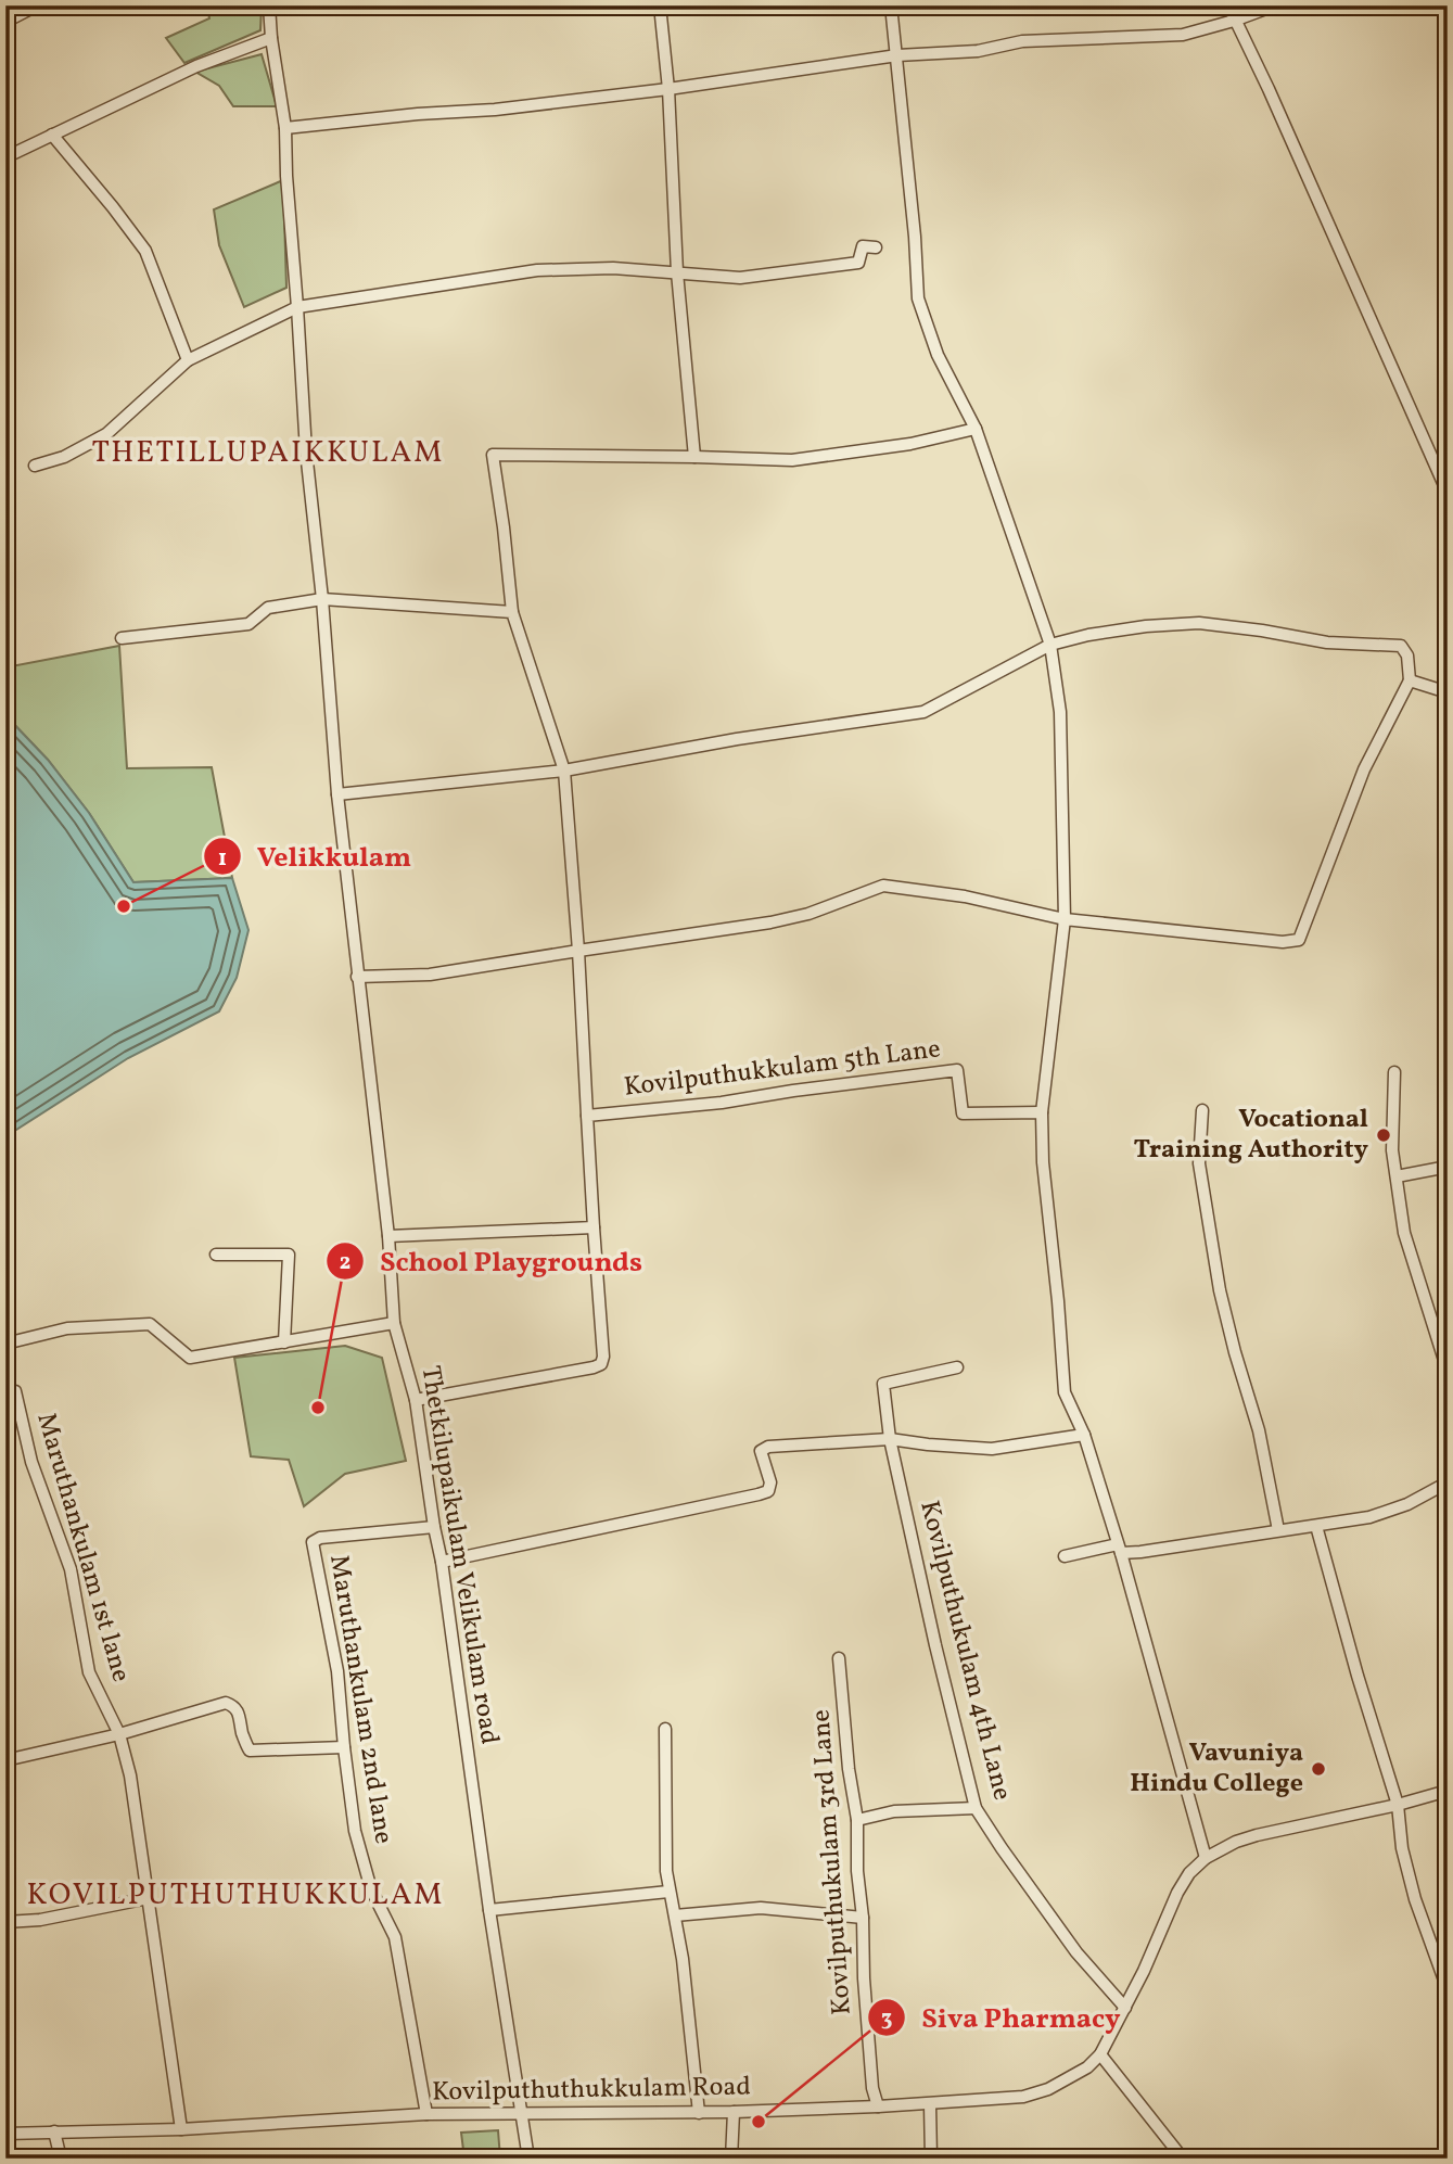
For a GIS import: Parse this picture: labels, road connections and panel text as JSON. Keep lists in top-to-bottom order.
{
  "streets": {
    "street": [
      "Kovilputhukkulam 5th Lane",
      "Maruthankulam 1st lane",
      "Thetkilupaikulam Velikulam road",
      "Kovilputhukulam 4th Lane",
      "Maruthankulam 2nd lane",
      "Kovilputhukulam 3rd Lane",
      "Kovilputhuthukkulam Road"
    ]
  },
  "crossings": [
    ["Maruthankulam 1st lane", "Kovilputhuthukkulam Road"],
    ["Thetkilupaikulam Velikulam road", "Maruthankulam 2nd lane"],
    ["Thetkilupaikulam Velikulam road", "Kovilputhuthukkulam Road"],
    ["Kovilputhukulam 4th Lane", "Kovilputhuthukkulam Road"],
    ["Maruthankulam 2nd lane", "Kovilputhuthukkulam Road"],
    ["Kovilputhukulam 3rd Lane", "Kovilputhuthukkulam Road"]
  ],
  "districts": ["THETILLUPAIKKULAM", "KOVILPUTHUTHUKKULAM"],
  "places": [
    "Velikkulam",
    "Vocational Training Authority",
    "School Playgrounds",
    "Vavuniya Hindu College",
    "Siva Pharmacy"
  ]
}
